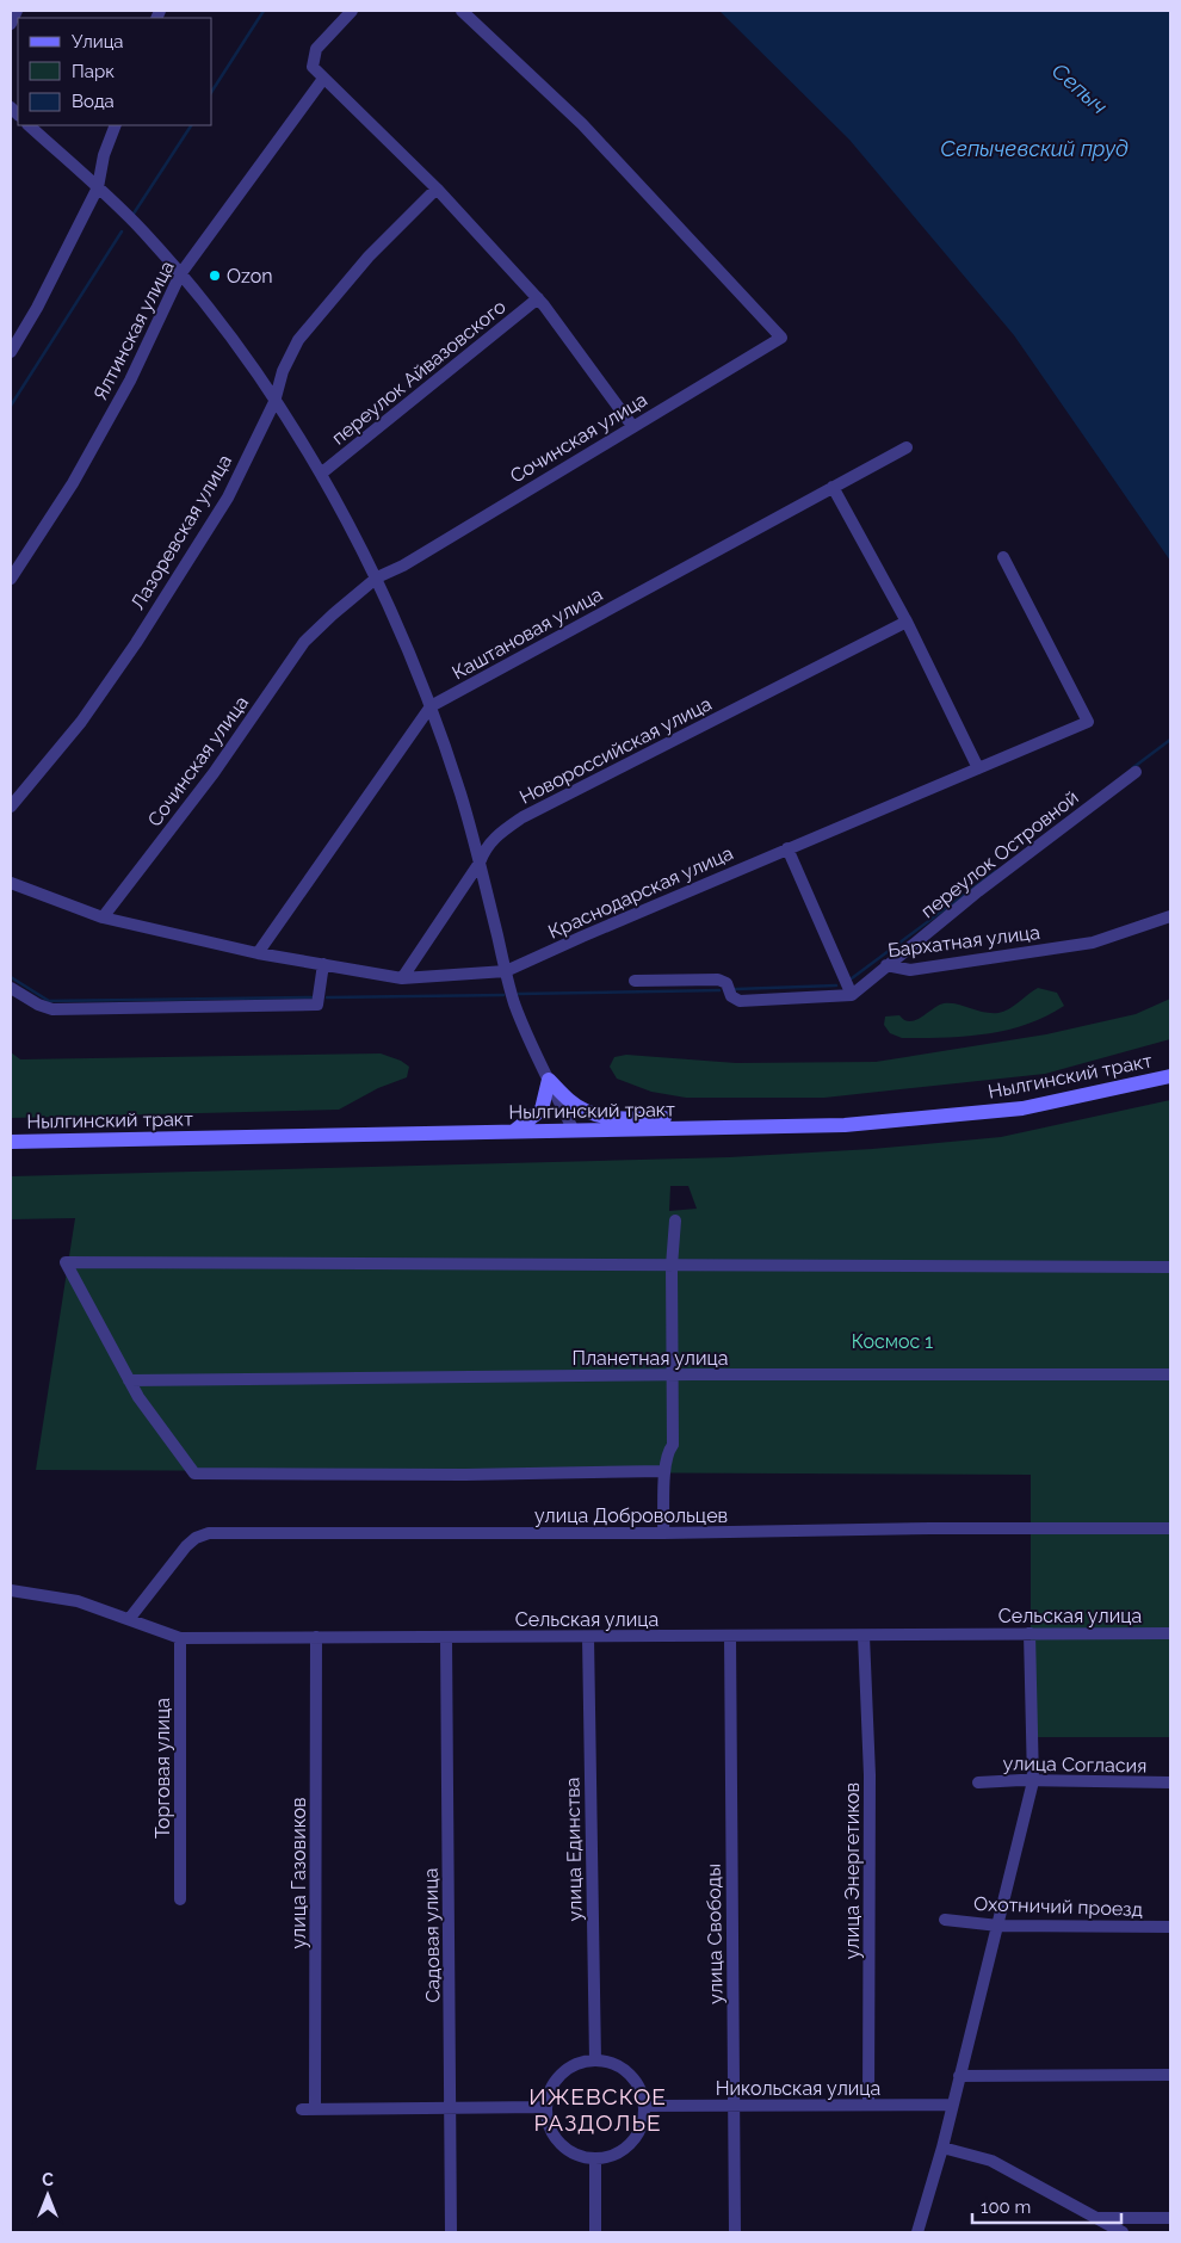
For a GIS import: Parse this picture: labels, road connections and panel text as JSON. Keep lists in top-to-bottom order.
{
  "streets": {
    "main road": ["Нылгинский тракт"],
    "street": [
      "Ялтинская улица",
      "переулок Айвазовского",
      "Сочинская улица",
      "Лазоревская улица",
      "Каштановая улица",
      "Новороссийская улица",
      "переулок Островной",
      "Краснодарская улица",
      "Бархатная улица",
      "Планетная улица",
      "улица Добровольцев",
      "Сельская улица",
      "улица Согласия",
      "Торговая улица",
      "улица Единства",
      "улица Энергетиков",
      "улица Газовиков",
      "Охотничий проезд",
      "улица Свободы",
      "Садовая улица",
      "Никольская улица"
    ]
  },
  "crossings": [
    ["Сочинская улица", "Краснодарская улица"],
    ["Каштановая улица", "Краснодарская улица"],
    ["Новороссийская улица", "Краснодарская улица"],
    ["переулок Островной", "Бархатная улица"],
    ["улица Добровольцев", "Сельская улица"],
    ["Сельская улица", "Торговая улица"],
    ["Сельская улица", "улица Единства"],
    ["Сельская улица", "улица Энергетиков"],
    ["Сельская улица", "улица Газовиков"],
    ["Сельская улица", "улица Свободы"],
    ["Сельская улица", "Садовая улица"],
    ["улица Единства", "Никольская улица"],
    ["улица Энергетиков", "Никольская улица"],
    ["улица Свободы", "Никольская улица"]
  ],
  "districts": ["ИЖЕВСКОЕ РАЗДОЛЬЕ"],
  "water": ["Сепыч", "Сепычевский пруд"],
  "parks": ["Космос 1"],
  "places": ["Ozon"],
  "legend": ["Улица", "Парк", "Вода"],
  "scale_bar": "100 m",
  "north": "top"
}
